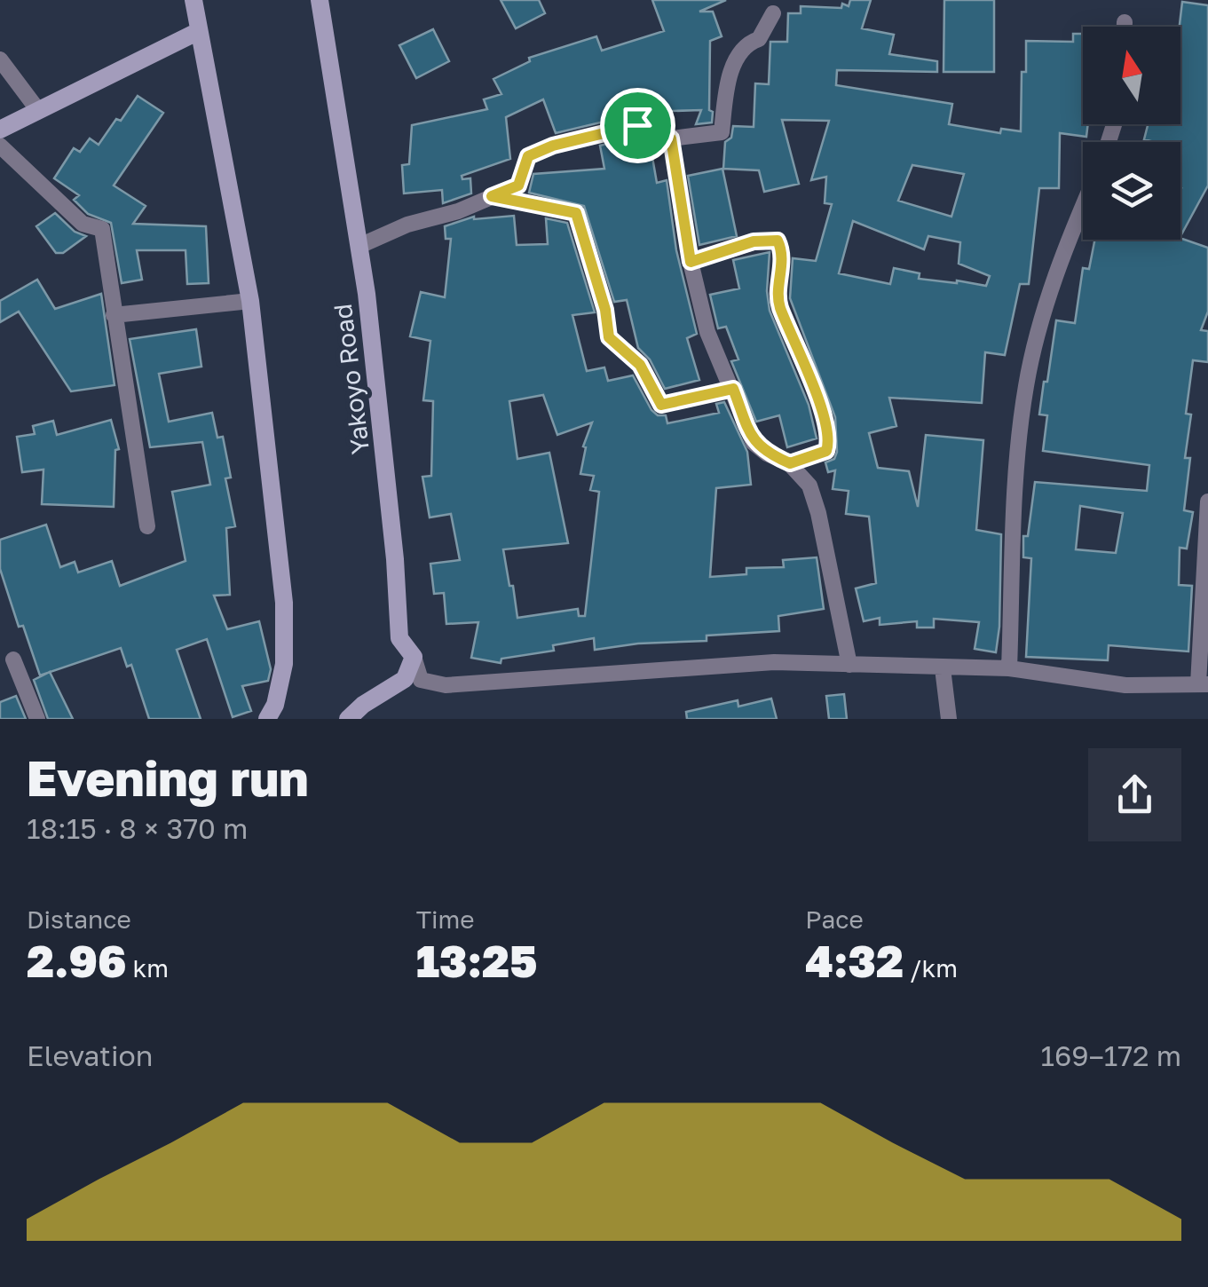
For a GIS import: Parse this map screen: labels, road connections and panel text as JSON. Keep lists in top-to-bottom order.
{
  "streets": {
    "main road": ["Yakoyo Road"]
  },
  "north": "top",
  "page": {
    "heading": ["Evening run", "18:15 · 8 × 370 m"],
    "stats": [
      ["Distance", "2.96 km"],
      ["Time", "13:25"],
      ["Pace", "4:32 /km"]
    ],
    "chart": ["Elevation", "169–172 m"]
  }
}
